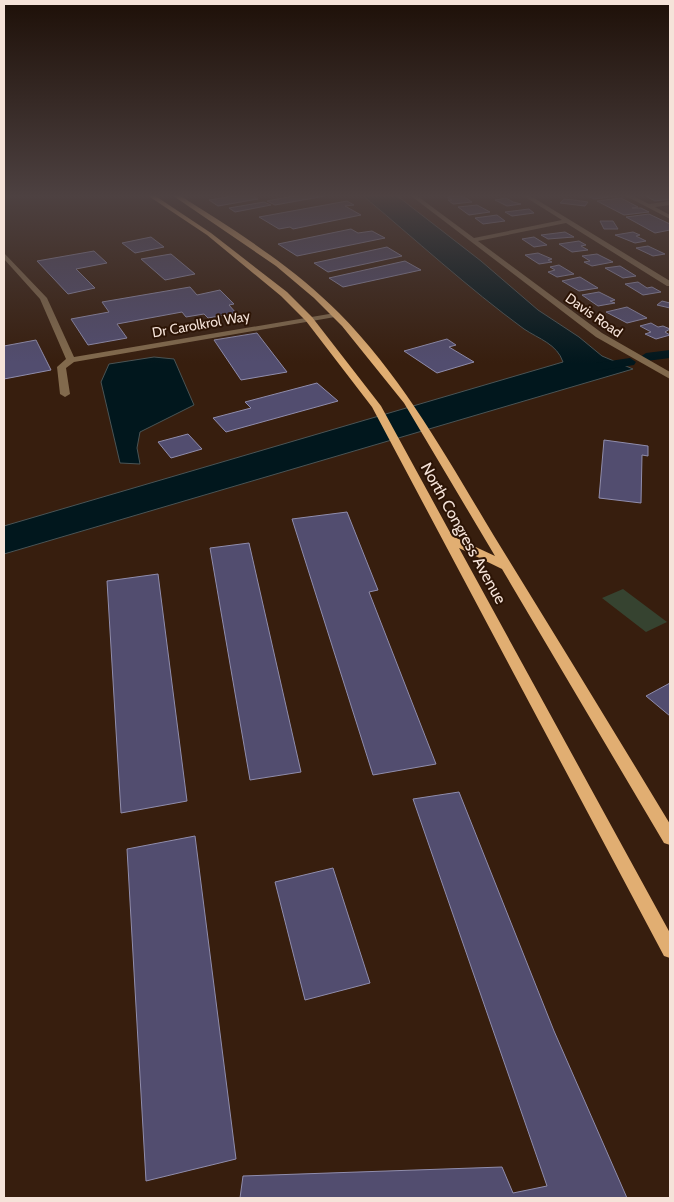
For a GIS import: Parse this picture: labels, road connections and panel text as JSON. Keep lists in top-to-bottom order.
{
  "streets": {
    "main road": ["North Congress Avenue"],
    "street": ["Davis Road", "Dr Carolkrol Way"]
  },
  "crossings": [
    ["Dr Carolkrol Way", "North Congress Avenue"]
  ]
}
